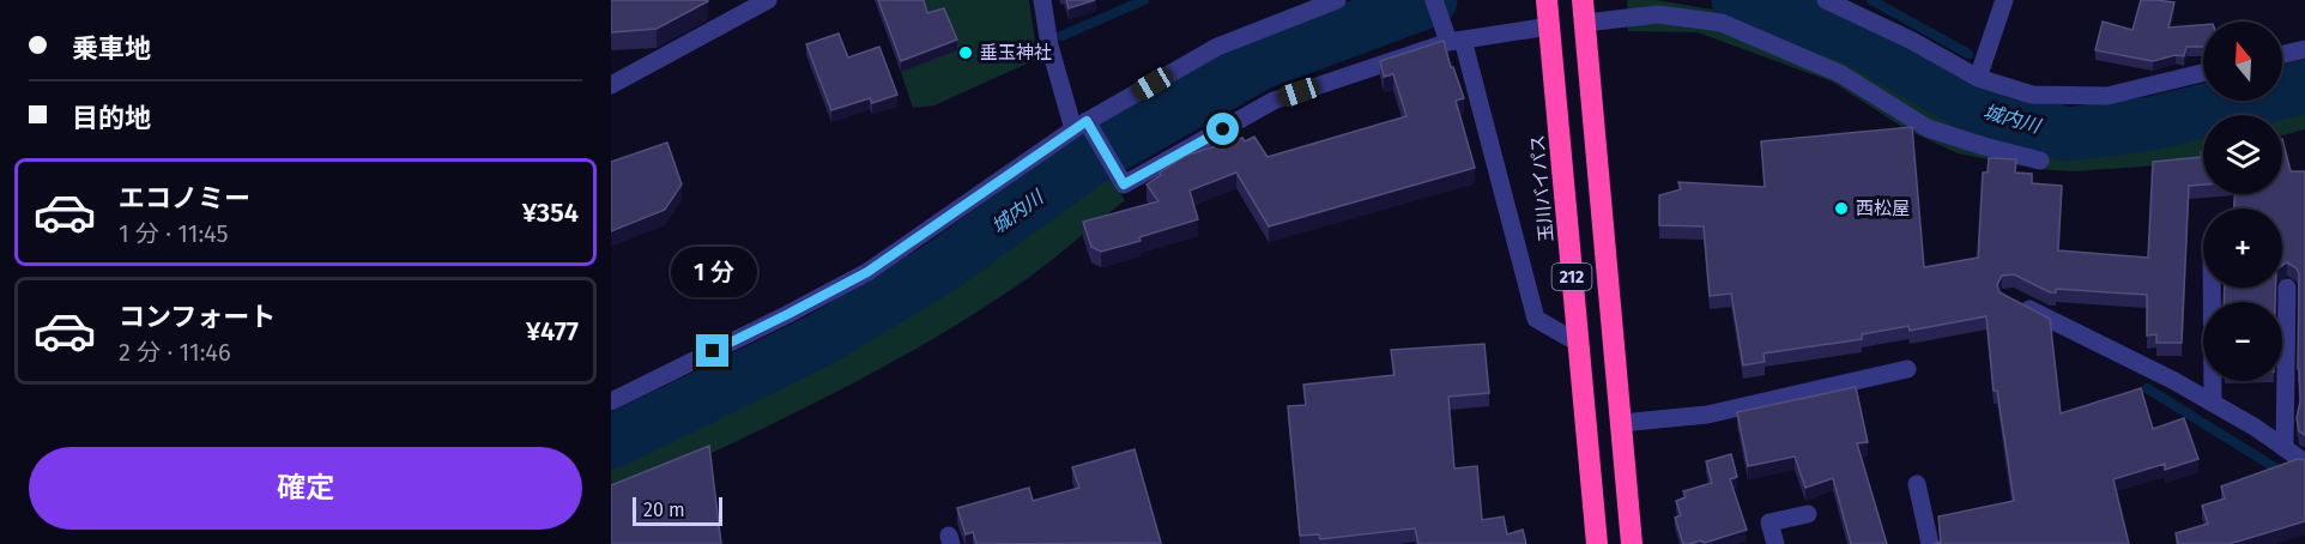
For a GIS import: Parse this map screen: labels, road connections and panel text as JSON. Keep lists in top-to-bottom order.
{
  "streets": {
    "highway": ["玉川バイパス", "212"]
  },
  "water": ["城内川"],
  "places": ["垂玉神社", "西松屋"],
  "scale_bar": "20 m",
  "north": "top",
  "page": {
    "banner": ["乗車地", "目的地"],
    "map_buttons": ["+", "−"],
    "list": [
      {
        "name": "エコノミー",
        "note": "1 分 · 11:45",
        "value": "¥354"
      },
      {
        "name": "コンフォート",
        "note": "2 分 · 11:46",
        "value": "¥477"
      }
    ],
    "bubble": "1 分",
    "buttons": "確定",
    "scale": "20 m"
  }
}
